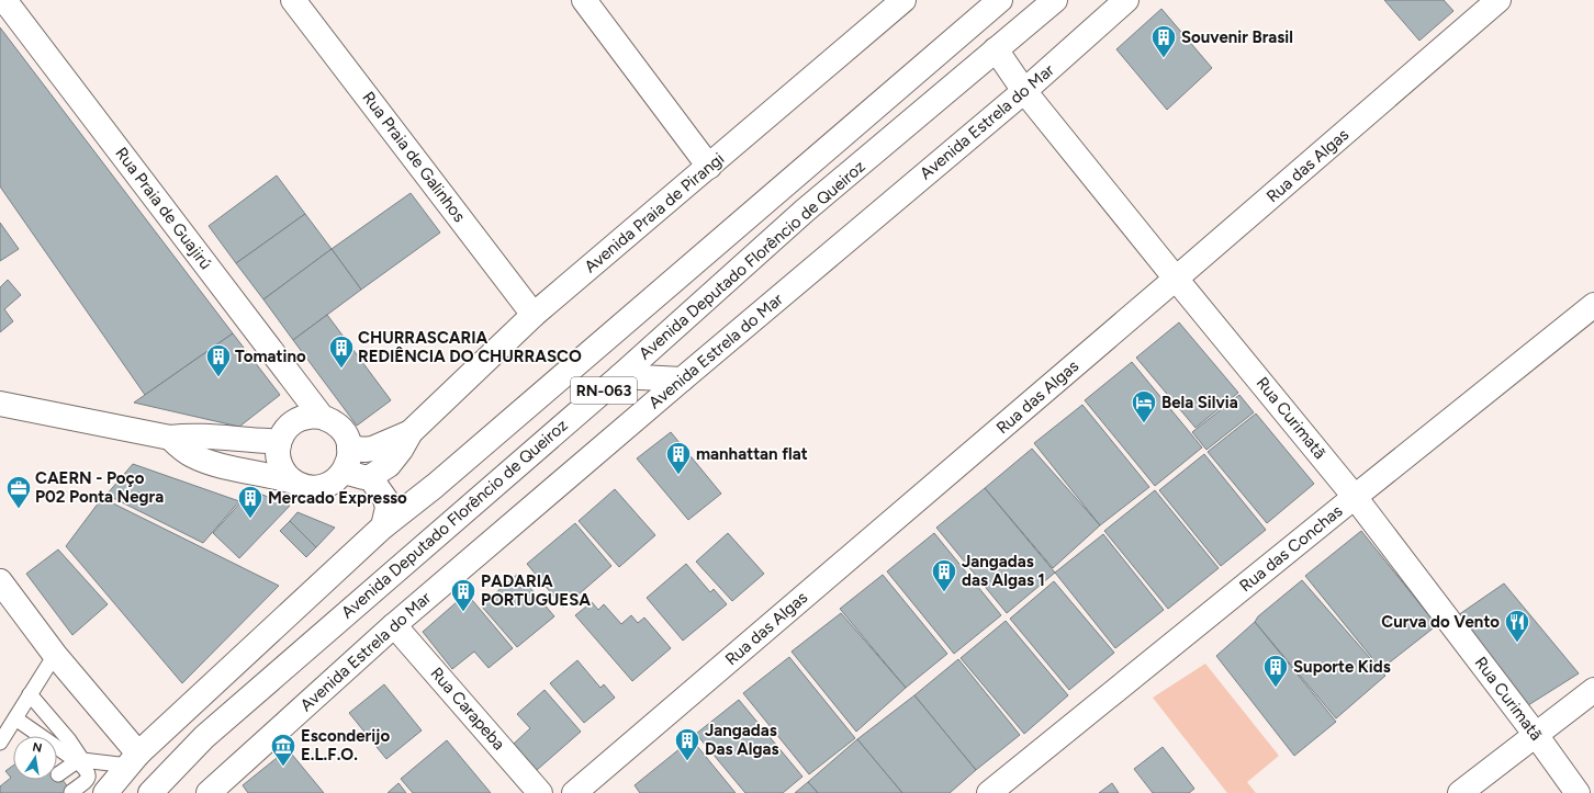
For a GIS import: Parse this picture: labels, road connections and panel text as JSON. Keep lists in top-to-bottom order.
{
  "streets": {
    "street": [
      "Avenida Estrela do Mar",
      "Rua Praia de Galinhos",
      "Rua das Algas",
      "Rua Praia de Guajirú",
      "Avenida Praia de Pirangi",
      "Avenida Deputado Florêncio de Queiroz",
      "RN-063",
      "Rua Curimatã",
      "Rua das Conchas",
      "Rua Carapeba"
    ]
  },
  "crossings": [
    ["Avenida Estrela do Mar", "Rua Curimatã"],
    ["Avenida Estrela do Mar", "Rua Carapeba"],
    ["Rua Praia de Galinhos", "Avenida Praia de Pirangi"],
    ["Rua das Algas", "Rua Curimatã"],
    ["Rua Praia de Guajirú", "Avenida Praia de Pirangi"],
    ["Avenida Deputado Florêncio de Queiroz", "RN-063"],
    ["Avenida Deputado Florêncio de Queiroz", "Rua Curimatã"],
    ["Rua Curimatã", "Rua das Conchas"]
  ],
  "places": {
    "building": [
      "Souvenir Brasil",
      "CHURRASCARIA REDIÊNCIA DO CHURRASCO",
      "Tomatino",
      "manhattan flat",
      "Mercado Expresso",
      "Jangadas das Algas 1",
      "PADARIA PORTUGUESA",
      "Suporte Kids",
      "Jangadas Das Algas"
    ],
    "hotel": ["Bela Silvia"],
    "office": ["CAERN - Poço P02 Ponta Negra"],
    "restaurant": ["Curva do Vento"],
    "museum": ["Esconderijo E.L.F.O."]
  },
  "north": "top"
}
